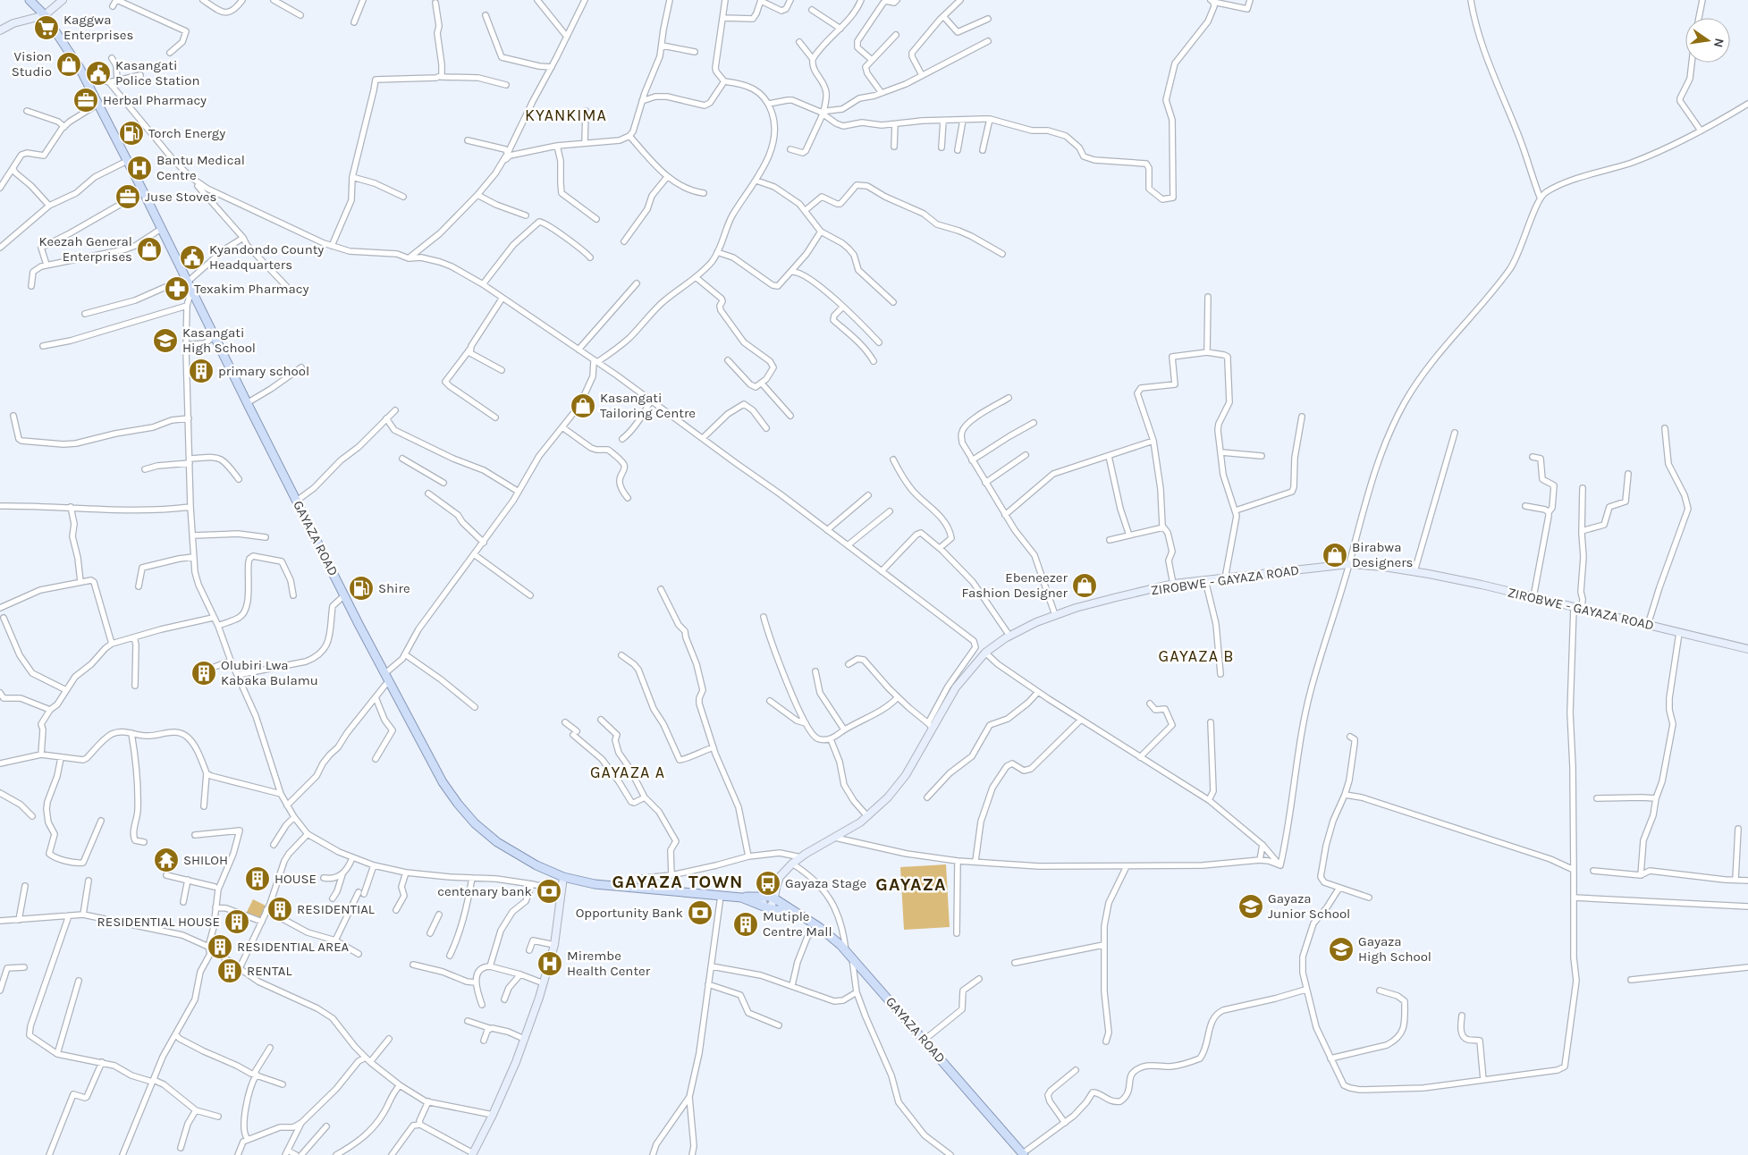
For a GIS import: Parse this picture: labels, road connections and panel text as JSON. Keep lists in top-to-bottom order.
{
  "streets": {
    "main road": ["GAYAZA ROAD"],
    "street": ["ZIROBWE - GAYAZA ROAD"]
  },
  "crossings": [
    ["GAYAZA ROAD", "ZIROBWE - GAYAZA ROAD"]
  ],
  "districts": [
    "KYANKIMA",
    "GAYAZA B",
    "GAYAZA A",
    "GAYAZA TOWN",
    "GAYAZA"
  ],
  "places": {
    "supermarket": ["Kaggwa Enterprises"],
    "shop": [
      "Vision Studio",
      "Keezah General Enterprises",
      "Kasangati Tailoring Centre",
      "Birabwa Designers",
      "Ebeneezer Fashion Designer"
    ],
    "public building": ["Kasangati Police Station", "Kyandondo County Headquarters"],
    "office": ["Herbal Pharmacy", "Juse Stoves"],
    "fuel station": ["Torch Energy", "Shire"],
    "hospital": ["Bantu Medical Centre", "Mirembe Health Center"],
    "pharmacy": ["Texakim Pharmacy"],
    "school or university": ["Kasangati High School", "Gayaza Junior School", "Gayaza High School"],
    "building": [
      "primary school",
      "Olubiri Lwa Kabaka Bulamu",
      "HOUSE",
      "RESIDENTIAL",
      "RESIDENTIAL HOUSE",
      "Mutiple Centre Mall",
      "RESIDENTIAL AREA",
      "RENTAL"
    ],
    "temple": ["SHILOH"],
    "bus stop": ["Gayaza Stage"],
    "bank": ["centenary bank", "Opportunity Bank"]
  },
  "north": "right"
}
